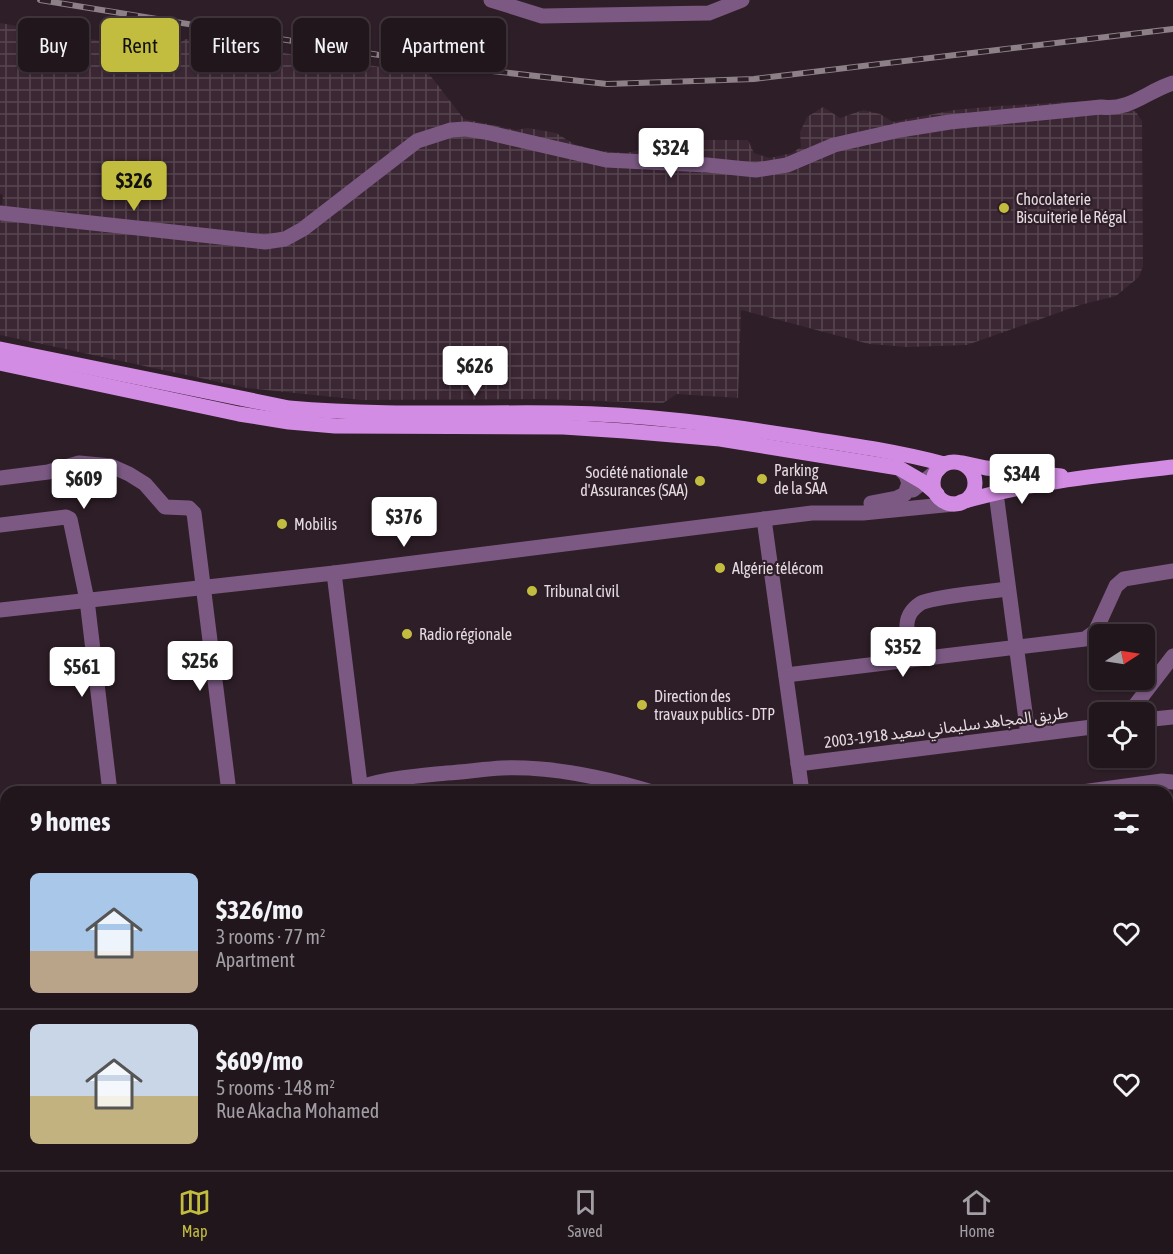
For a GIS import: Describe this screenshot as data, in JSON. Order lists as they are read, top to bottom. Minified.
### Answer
{"streets":{"street":["طريق المجاهد سليماني سعيد 1918-2003"]},"places":["Chocolaterie Biscuiterie le Régal","Parking de la SAA","Société nationale d'Assurances (SAA)","Mobilis","Algérie télécom","Tribunal civil","Radio régionale","Direction des travaux publics - DTP"],"north":"right","page":{"chip":["Buy","Rent","Filters","New","Apartment"],"price":["$324","$326","$626","$344","$609","$376","$352","$256","$561"],"heading":"9 homes","list":[{"name":"$326/mo","note":"3 rooms · 77 m² · Apartment"},{"name":"$609/mo","note":"5 rooms · 148 m² · Rue Akacha Mohamed"}],"tabs":["Map","Saved","Home"]}}
